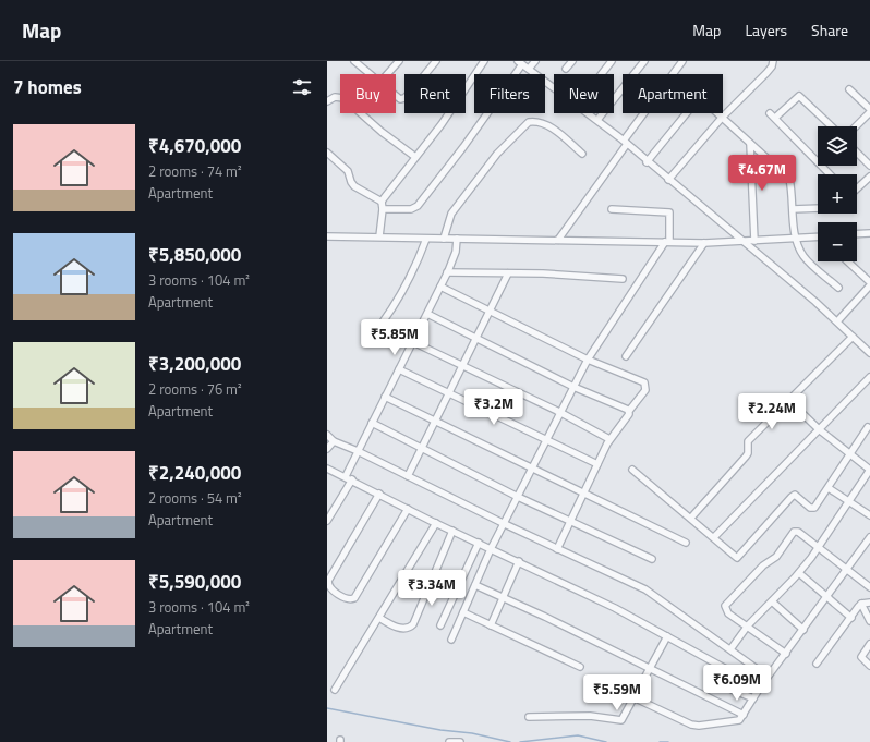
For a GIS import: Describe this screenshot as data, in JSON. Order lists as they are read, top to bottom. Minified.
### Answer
{"page":{"header":"Map","nav":["Map","Layers","Share"],"heading":"7 homes","chip":["Buy","Rent","Filters","New","Apartment"],"list":[{"name":"₹4,670,000","note":"2 rooms · 74 m² · Apartment"},{"name":"₹5,850,000","note":"3 rooms · 104 m² · Apartment"},{"name":"₹3,200,000","note":"2 rooms · 76 m² · Apartment"},{"name":"₹2,240,000","note":"2 rooms · 54 m² · Apartment"},{"name":"₹5,590,000","note":"3 rooms · 104 m² · Apartment"}],"map_buttons":["+","−"],"price":["₹4.67M","₹5.85M","₹3.2M","₹2.24M","₹3.34M","₹6.09M","₹5.59M"]}}
